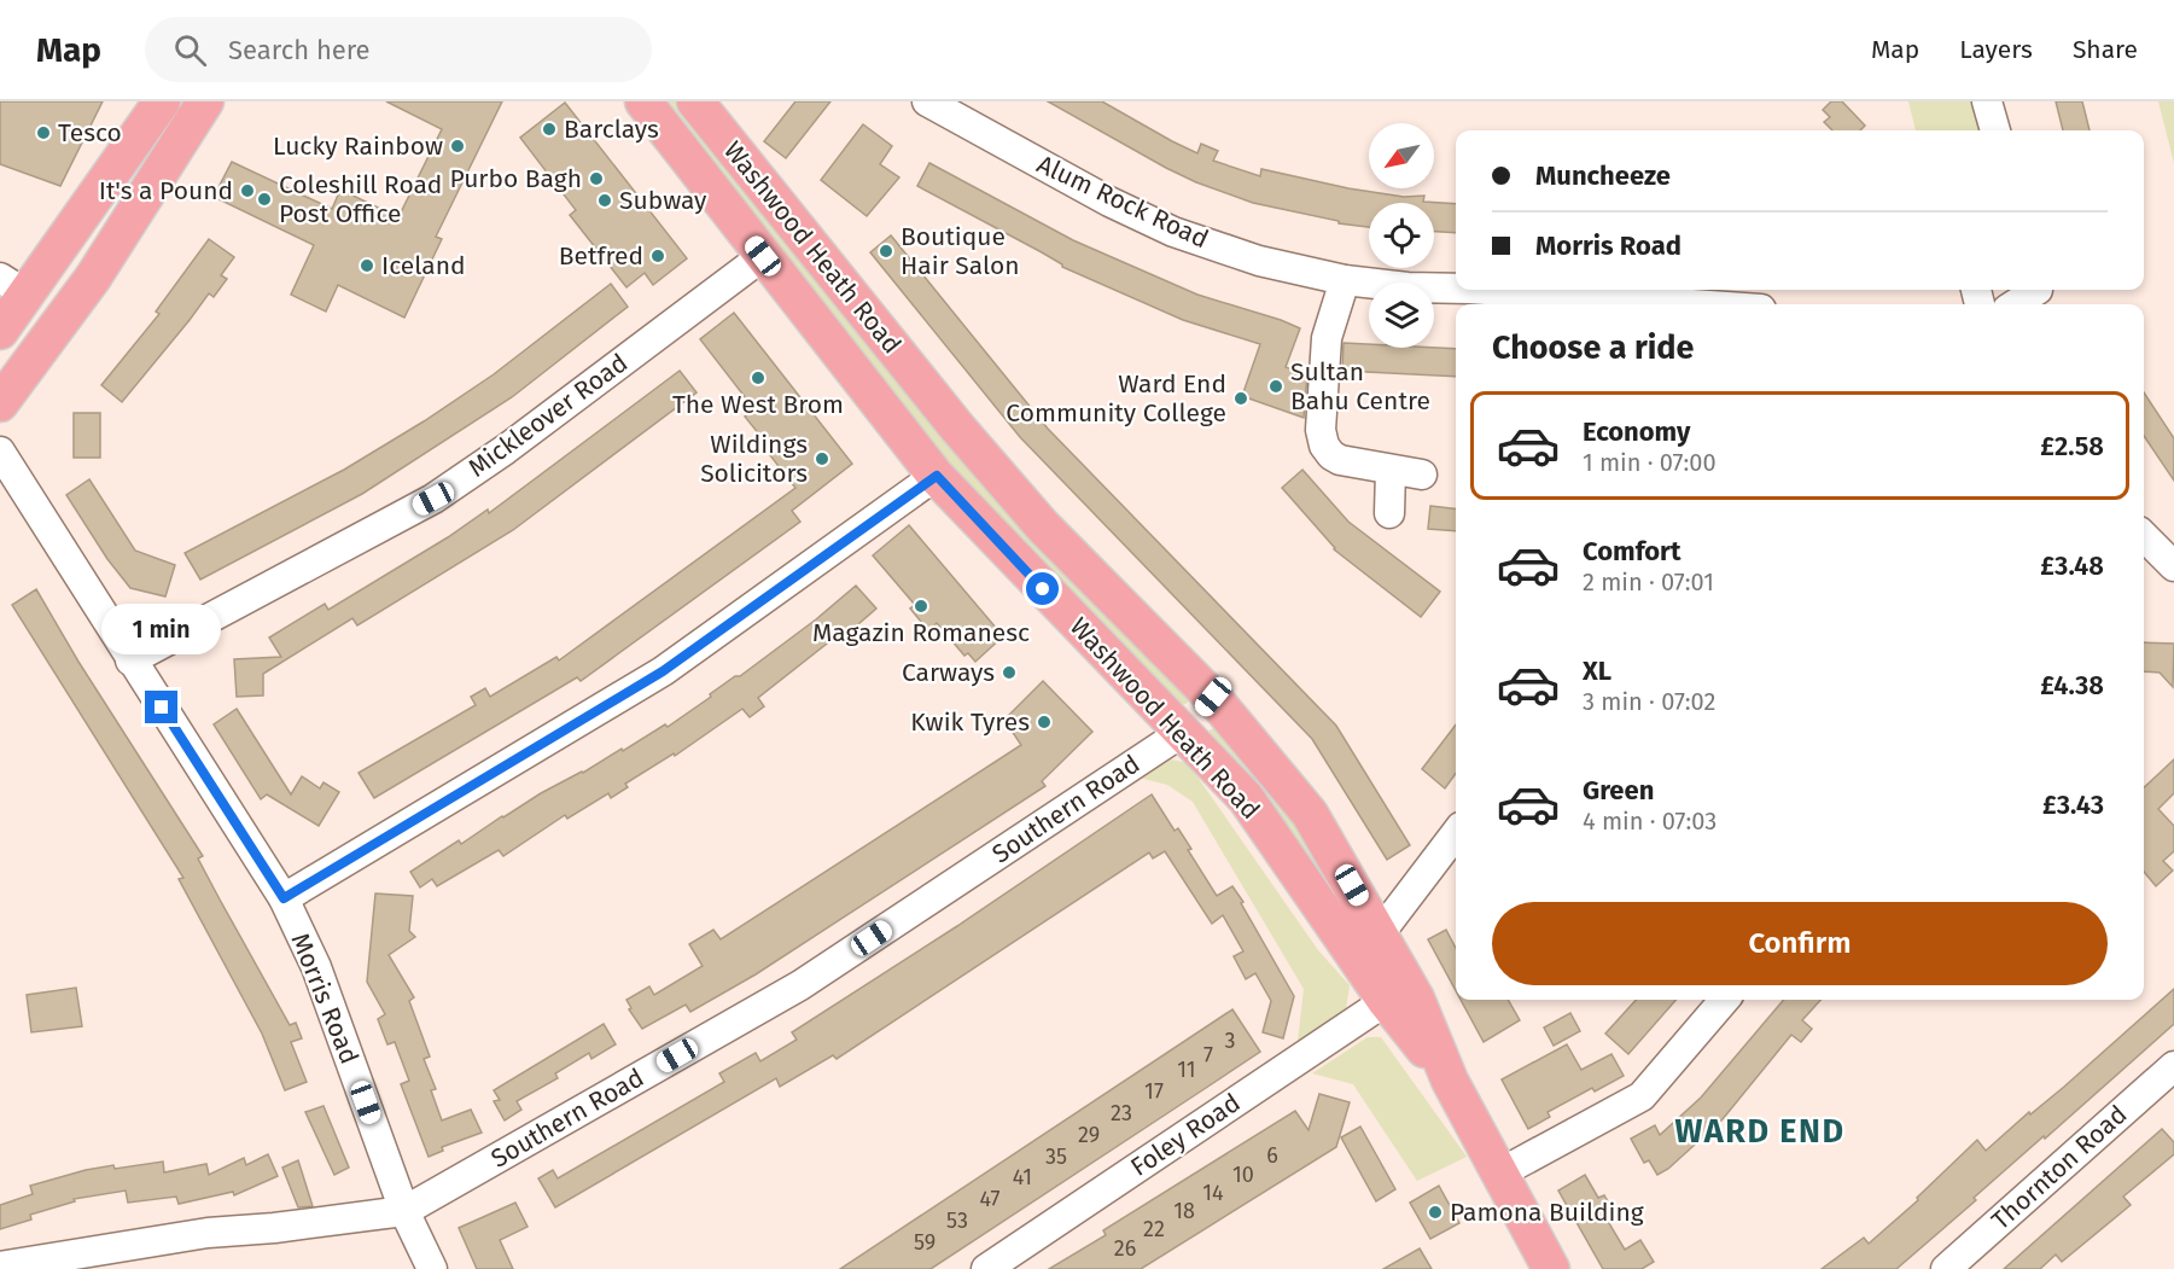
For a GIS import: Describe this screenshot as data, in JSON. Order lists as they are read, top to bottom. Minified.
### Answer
{"streets":{"main road":["Washwood Heath Road"],"street":["Alum Rock Road","Mickleover Road","Southern Road","Morris Road","Foley Road","Thornton Road"]},"crossings":[["Washwood Heath Road","Mickleover Road"],["Washwood Heath Road","Southern Road"],["Washwood Heath Road","Foley Road"],["Mickleover Road","Morris Road"],["Southern Road","Morris Road"]],"districts":["WARD END"],"places":["Barclays","Tesco","Lucky Rainbow","Purbo Bagh","It's a Pound","Coleshill Road Post Office","Subway","Boutique Hair Salon","Betfred","Iceland","The West Brom","Sultan Bahu Centre","Ward End Community College","Wildings Solicitors","Magazin Romanesc","Carways","Kwik Tyres","Pamona Building"],"house_numbers":["3","7","11","17","23","29","6","35","10","41","14","47","18","53","22","59","26"],"north":"bottom left","page":{"header":"Map","search":"Search here","nav":["Map","Layers","Share"],"banner":["Muncheeze","Morris Road"],"heading":"Choose a ride","list":[{"name":"Economy","note":"1 min · 07:00","value":"£2.58"},{"name":"Comfort","note":"2 min · 07:01","value":"£3.48"},{"name":"XL","note":"3 min · 07:02","value":"£4.38"},{"name":"Green","note":"4 min · 07:03","value":"£3.43"}],"bubble":"1 min","buttons":"Confirm"}}
